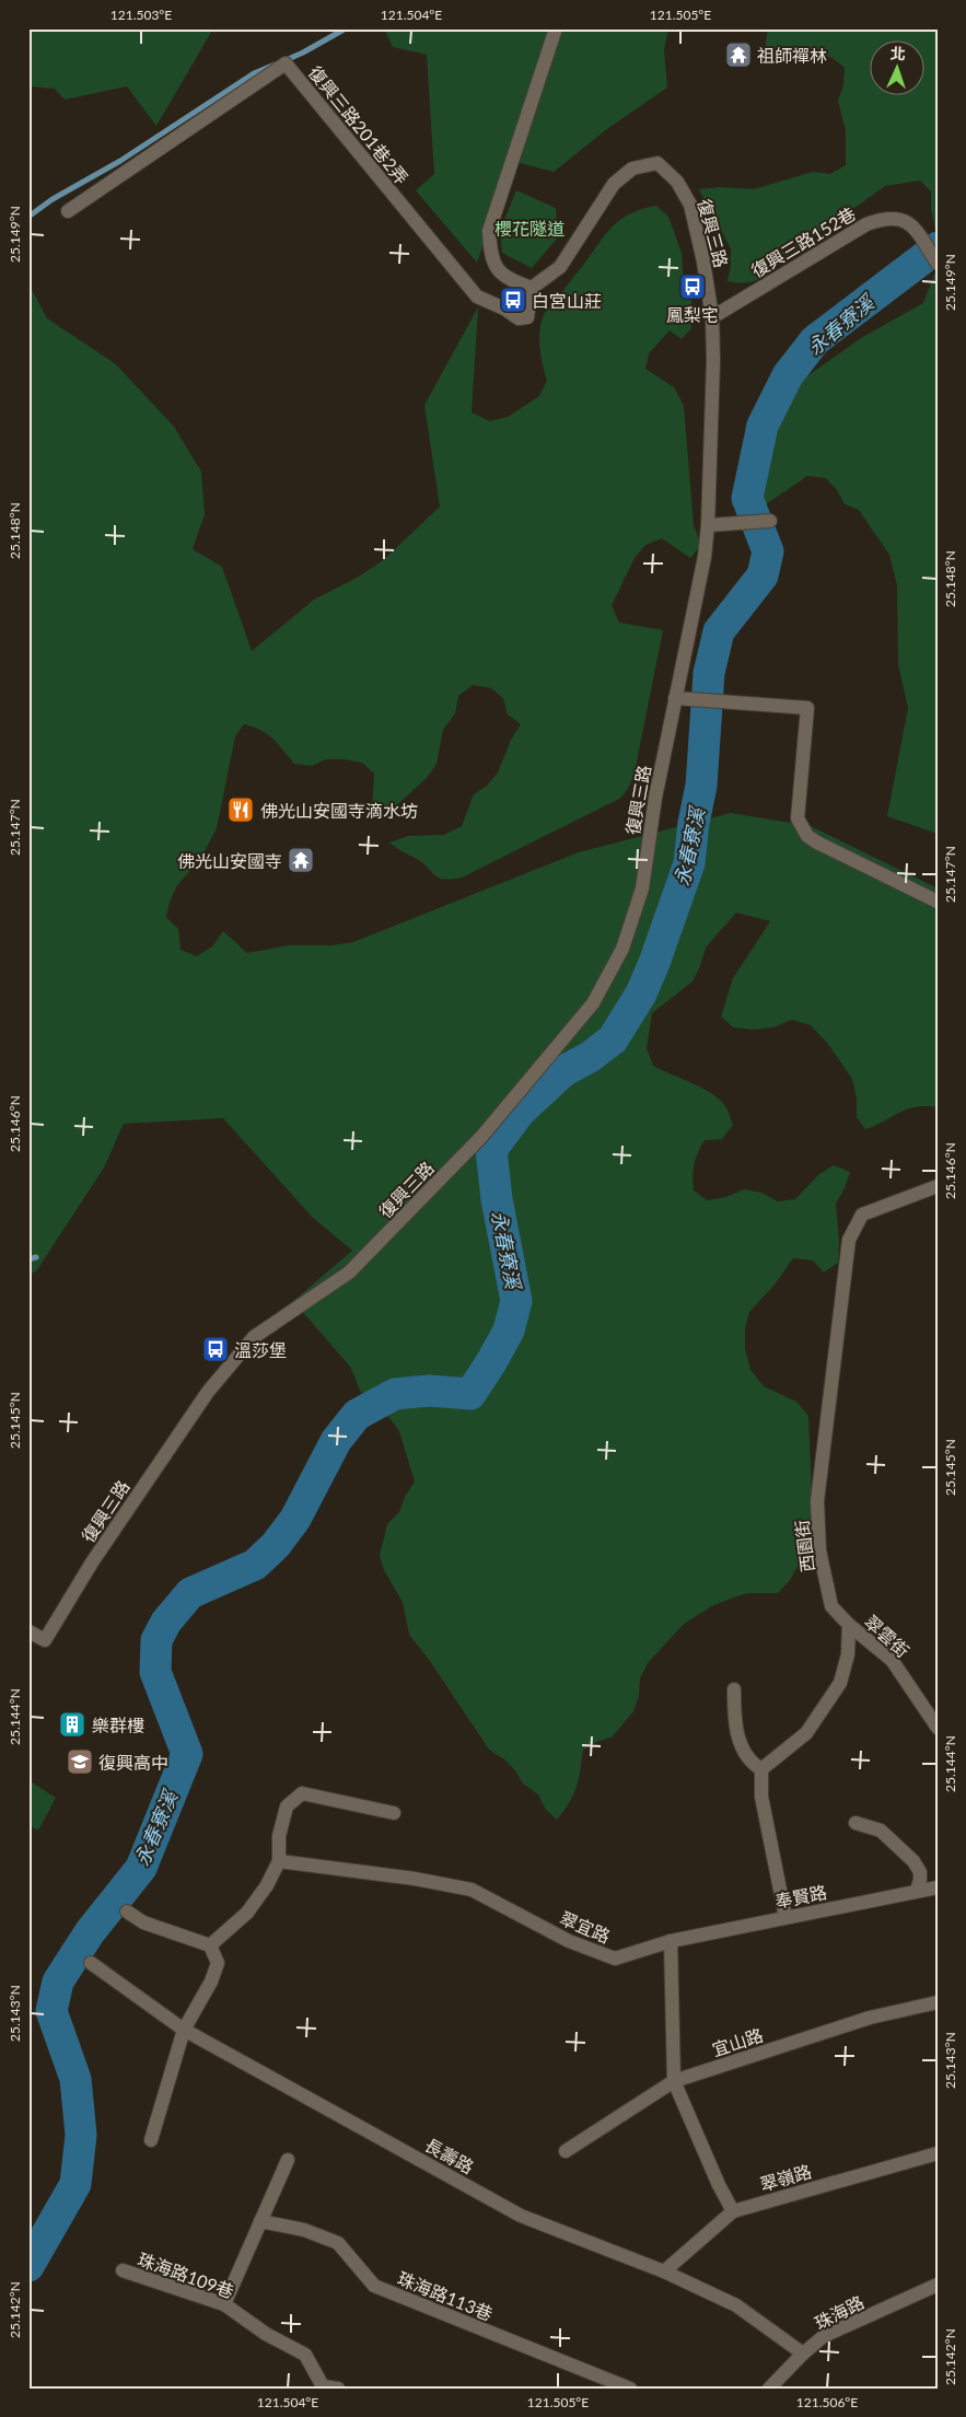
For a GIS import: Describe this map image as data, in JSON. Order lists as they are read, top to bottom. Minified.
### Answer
{"streets":{"street":["復興三路201巷2弄","復興三路","復興三路152巷","西園街","翠雲街","奉賢路","翠宜路","宜山路","長壽路","翠嶺路","珠海路109巷","珠海路113巷","珠海路"]},"crossings":[["復興三路201巷2弄","復興三路"],["復興三路","復興三路152巷"],["西園街","翠雲街"],["奉賢路","翠宜路"],["長壽路","翠嶺路"],["長壽路","珠海路"]],"water":["永春寮溪"],"parks":["櫻花隧道"],"places":{"temple":["祖師禪林","佛光山安國寺"],"bus stop":["鳳梨宅","白宮山莊","溫莎堡"],"restaurant":["佛光山安國寺滴水坊"],"building":["樂群樓"],"school or university":["復興高中"]},"north":"top","coordinates":["121.503°E","121.504°E","121.505°E","25.149°N","25.148°N","25.147°N","25.146°N","25.145°N","25.144°N","25.143°N","25.142°N","121.506°E"]}
